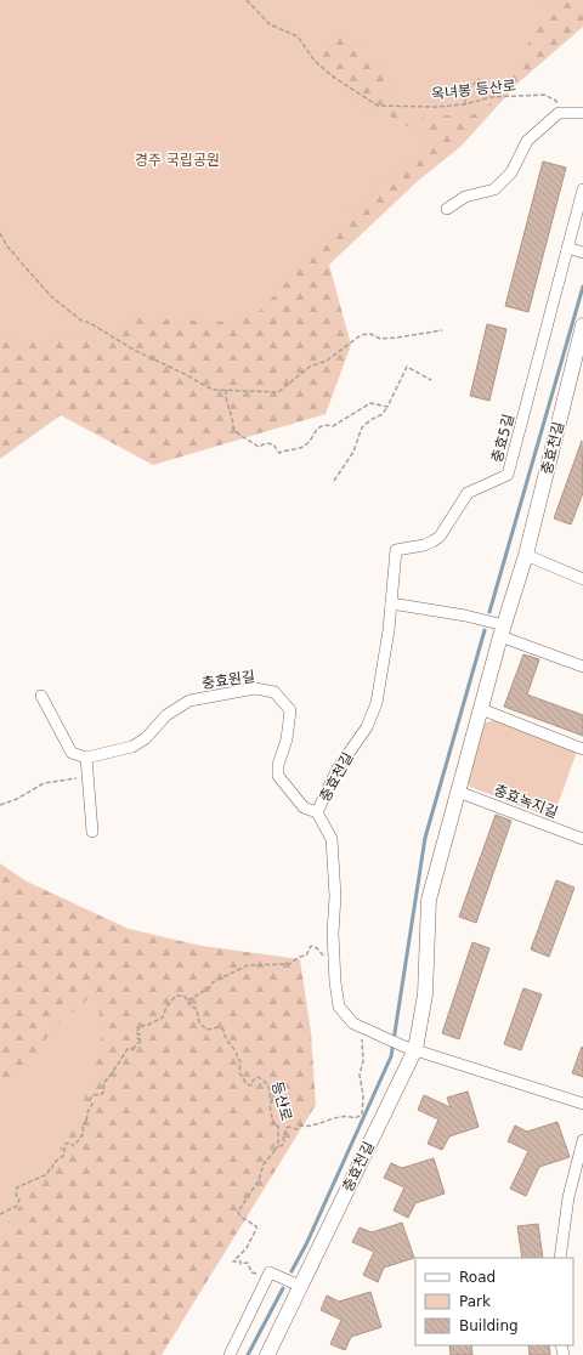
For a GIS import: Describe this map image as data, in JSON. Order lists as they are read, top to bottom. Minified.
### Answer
{"streets":{"street":["충효5길","충효천길","충효원길","충효녹지길"],"path":["옥녀봉 등산로","등산로"]},"crossings":[["충효5길","충효천길"],["충효천길","충효원길"],["충효천길","충효녹지길"],["충효천길","등산로"]],"parks":["경주 국립공원"],"legend":["Road","Park","Building"]}
